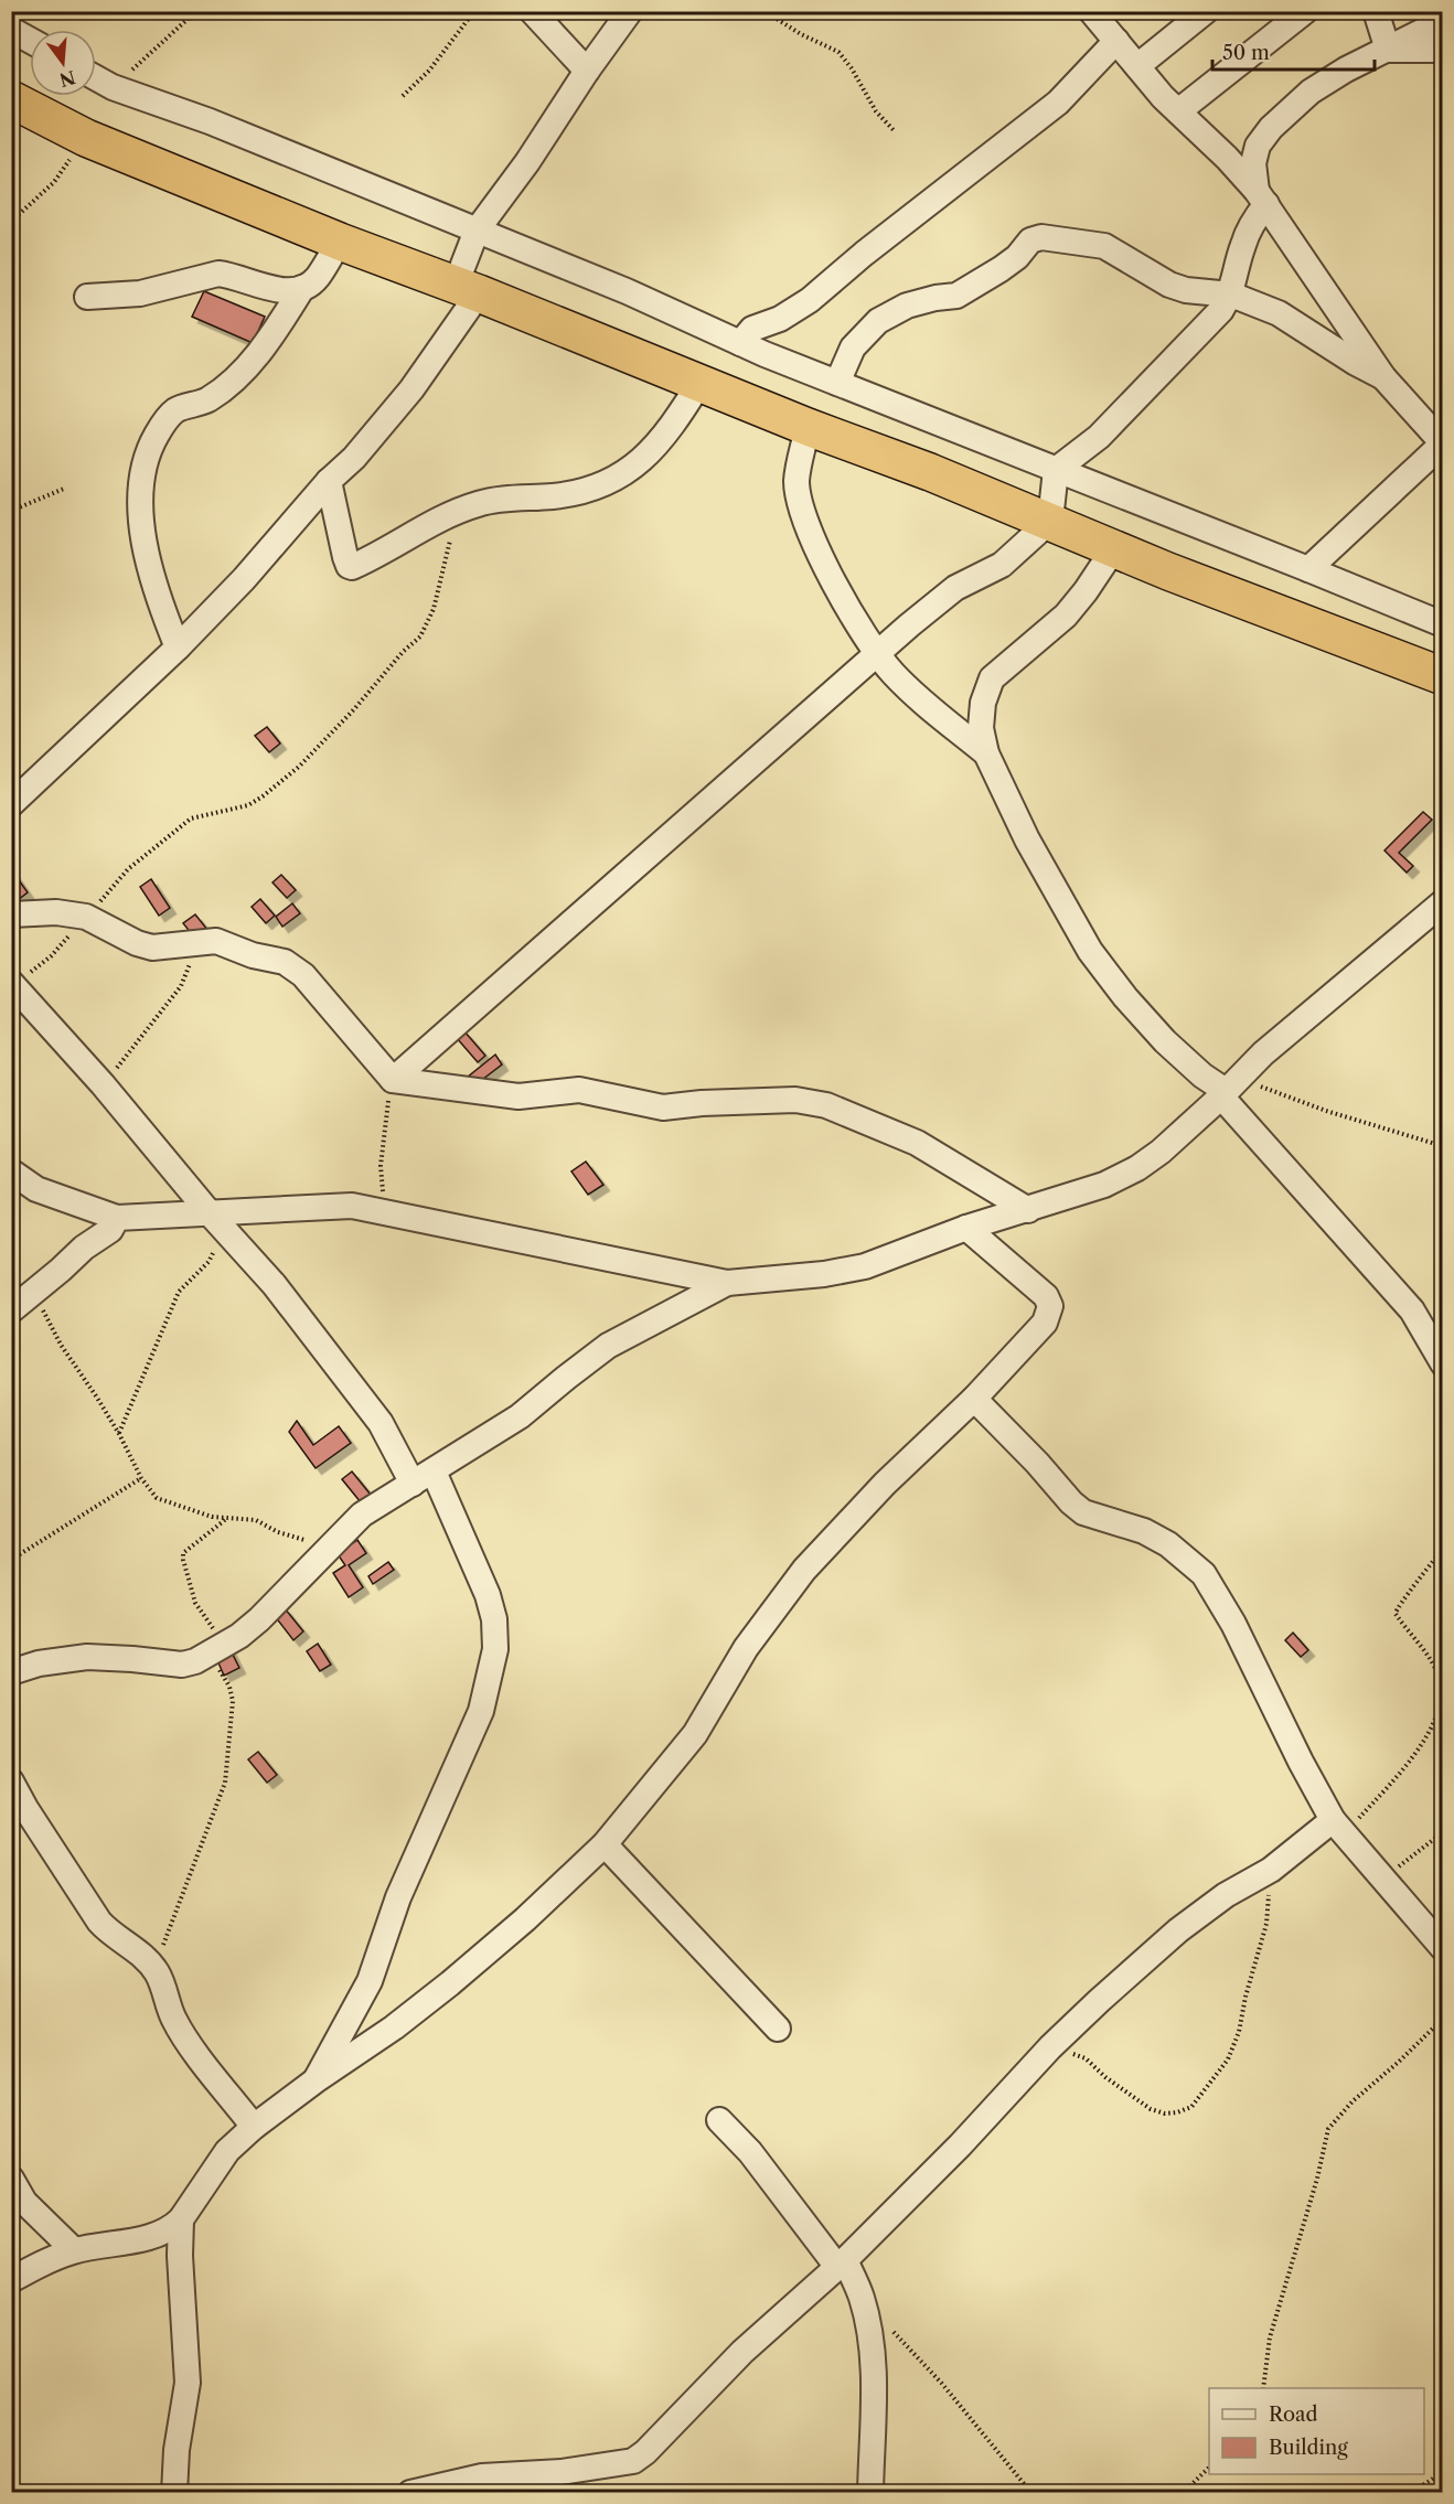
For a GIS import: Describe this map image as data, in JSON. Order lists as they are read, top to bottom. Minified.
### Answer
{"legend":["Road","Building"],"scale_bar":"50 m","north":"bottom"}
